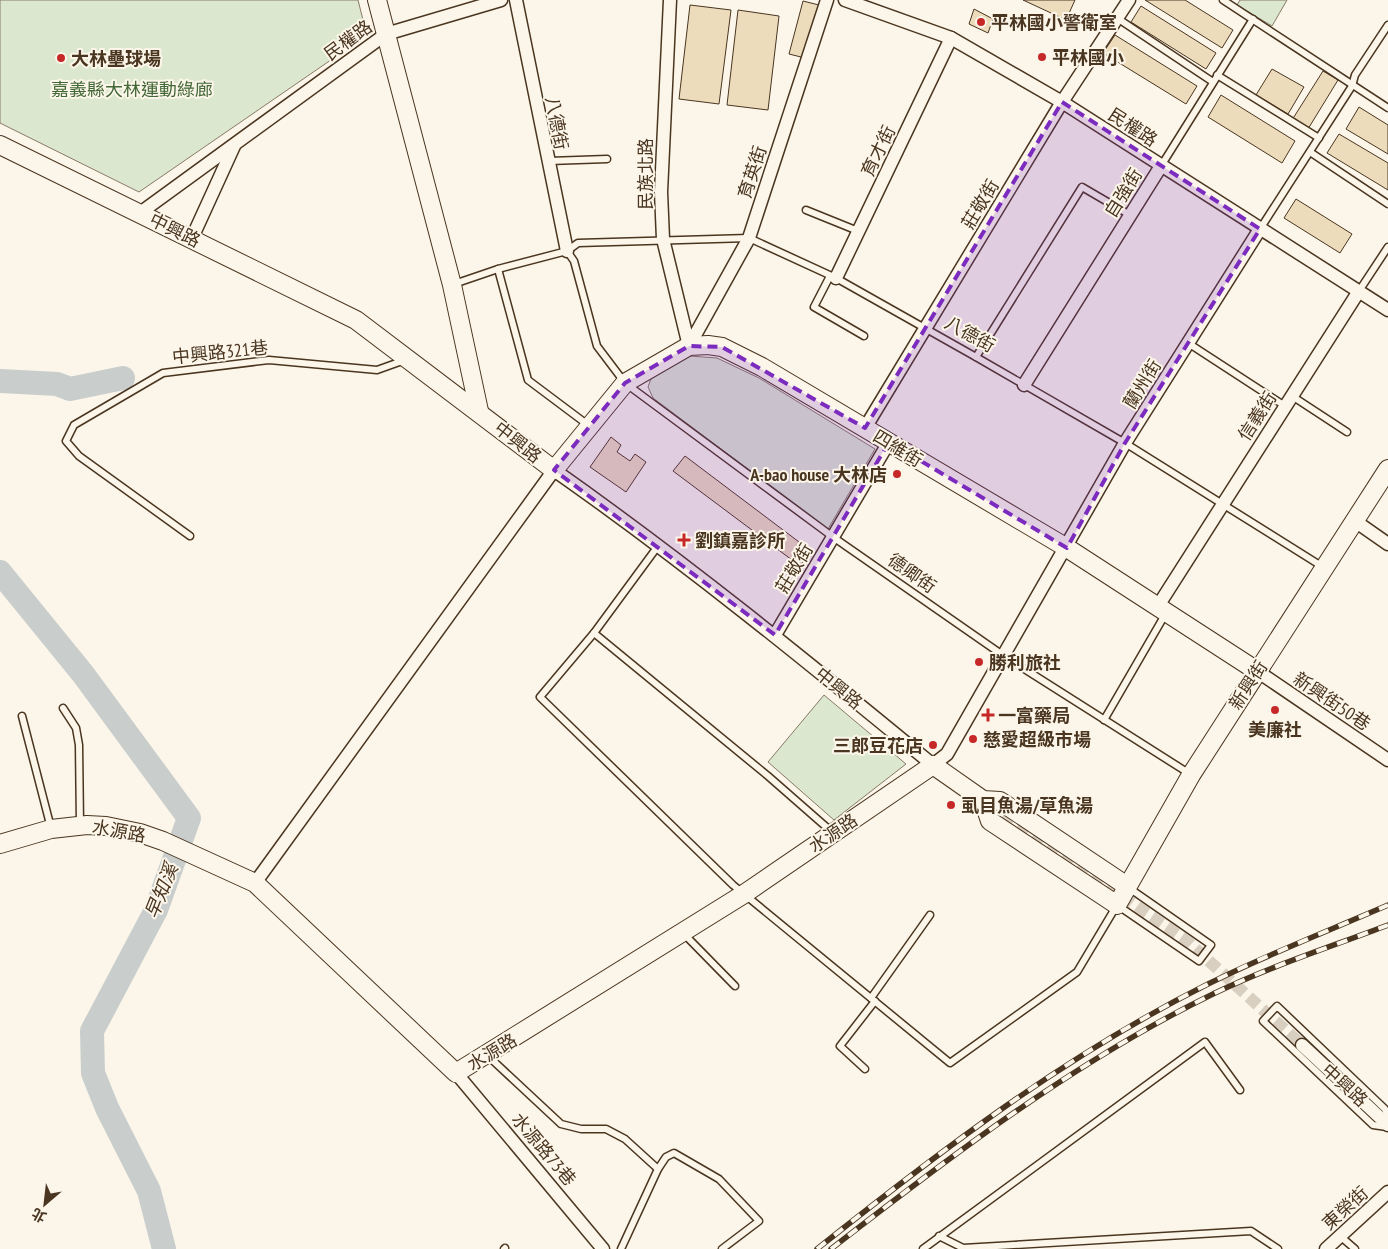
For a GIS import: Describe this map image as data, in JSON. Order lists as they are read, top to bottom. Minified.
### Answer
{"streets":{"street":["民權路","八德街","育才街","育英街","民族北路","自強街","莊敬街","中興路","蘭州街","信義街","四維街","新興街","新興街50巷","水源路","水源路73巷","東榮街"],"lane":["中興路321巷","德卿街"]},"crossings":[["民權路","育才街"],["民權路","自強街"],["民權路","莊敬街"],["民權路","中興路"],["民權路","蘭州街"],["民權路","信義街"],["八德街","育才街"],["八德街","育英街"],["八德街","民族北路"],["八德街","自強街"],["八德街","莊敬街"],["八德街","蘭州街"],["八德街","信義街"],["八德街","德卿街"],["八德街","新興街"],["育英街","民族北路"],["育英街","四維街"],["民族北路","四維街"],["莊敬街","中興路"],["莊敬街","四維街"],["莊敬街","德卿街"],["中興路","中興路321巷"],["中興路","蘭州街"],["中興路","水源路"],["蘭州街","四維街"],["蘭州街","德卿街"],["蘭州街","水源路"],["信義街","四維街"],["四維街","新興街"],["四維街","新興街50巷"],["德卿街","新興街"],["新興街","新興街50巷"],["水源路","水源路73巷"]],"water":["早知溪"],"parks":["嘉義縣大林運動綠廊"],"places":{"other":["平林國小警衛室","平林國小","大林壘球場","A-bao house 大林店","勝利旅社","美廉社","慈愛超級市場","三郎豆花店","虱目魚湯/草魚湯"],"health":["劉鎮嘉診所","一富藥局"]},"north":"bottom left"}
